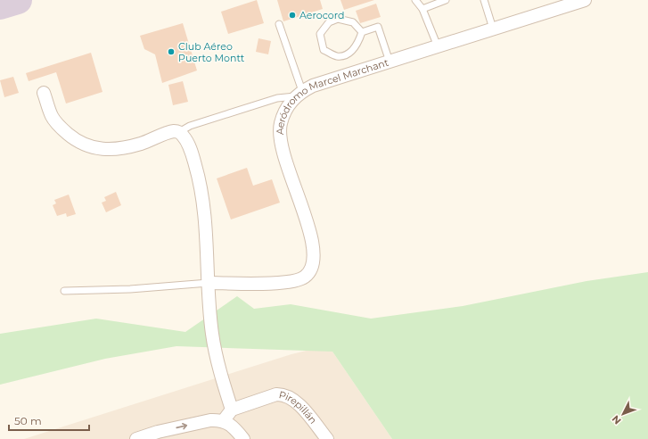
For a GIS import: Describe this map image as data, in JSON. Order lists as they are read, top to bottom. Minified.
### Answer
{"streets":{"street":["Aeródromo Marcel Marchant","Pirepillán"]},"places":["Aerocord","Club Aéreo Puerto Montt"],"scale_bar":"50 m","north":"bottom left"}
